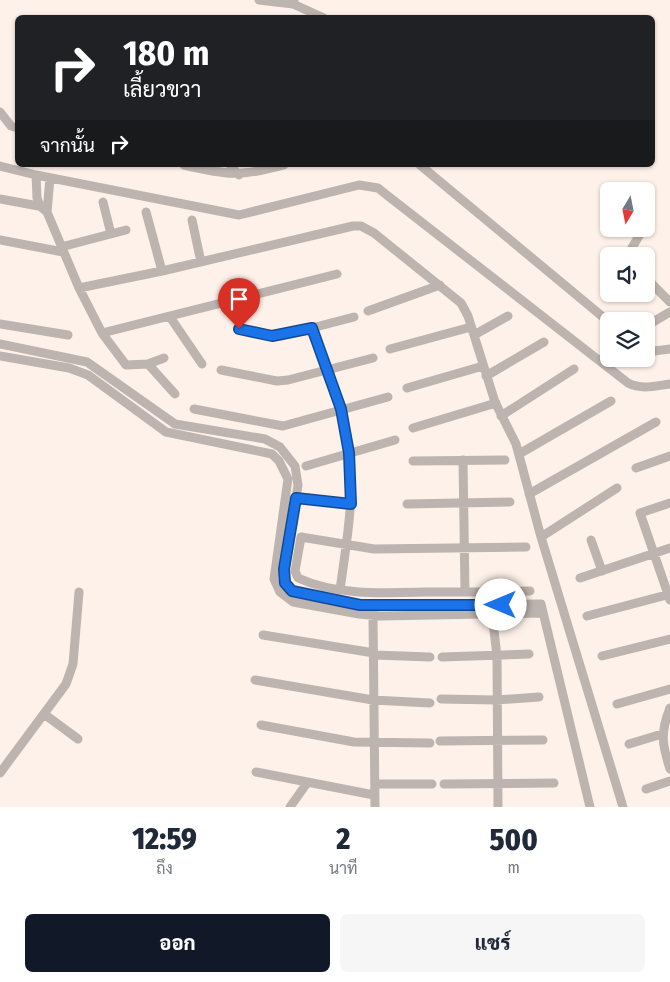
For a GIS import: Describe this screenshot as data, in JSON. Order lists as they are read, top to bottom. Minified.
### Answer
{"north":"bottom","page":{"turn":["180 m","เลี้ยวขวา"],"then":"จากนั้น","eta":["12:59","ถึง","2","นาที","500","m"],"buttons":["ออก","แชร์"]}}
